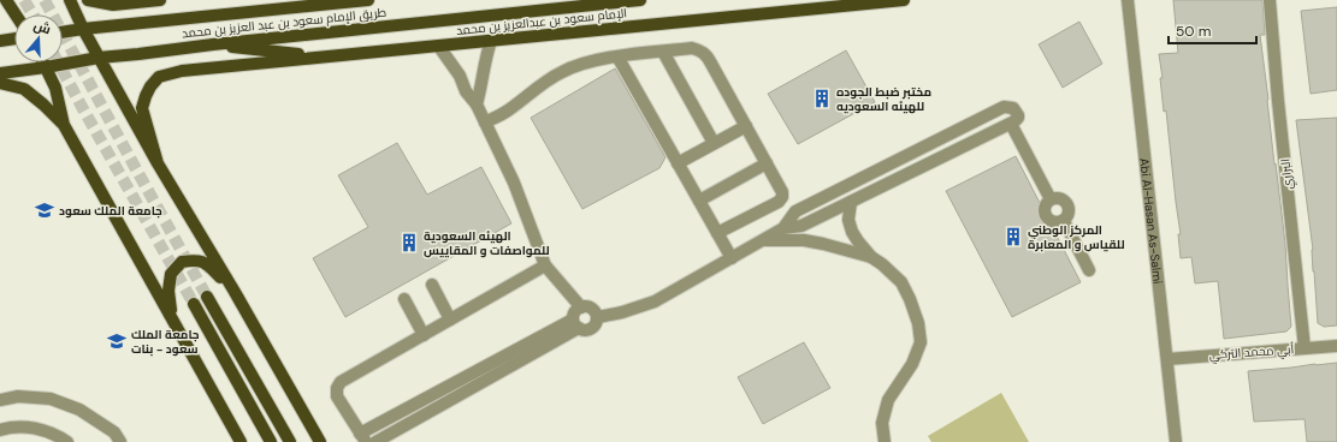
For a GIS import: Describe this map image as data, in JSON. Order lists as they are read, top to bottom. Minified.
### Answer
{"streets":{"main road":["الإمام سعود بن عبدالعزيز بن محمد","طريق الإمام سعود بن عبد العزيز بن محمد"],"street":["البراري","Abi Al-Hasan As-Salmi","أبي محمد التركي"]},"crossings":[["البراري","أبي محمد التركي"],["Abi Al-Hasan As-Salmi","أبي محمد التركي"]],"places":{"building":["مختبر ضبط الجوده للهيئه السعوديه","المركز الوطني للقياس و المعابرة","الهيئه السعودية للمواصفات و المقاييس"],"school or university":["جامعة الملك سعود","جامعة الملك سعود - بنات"]},"scale_bar":"50 m","north":"top"}
